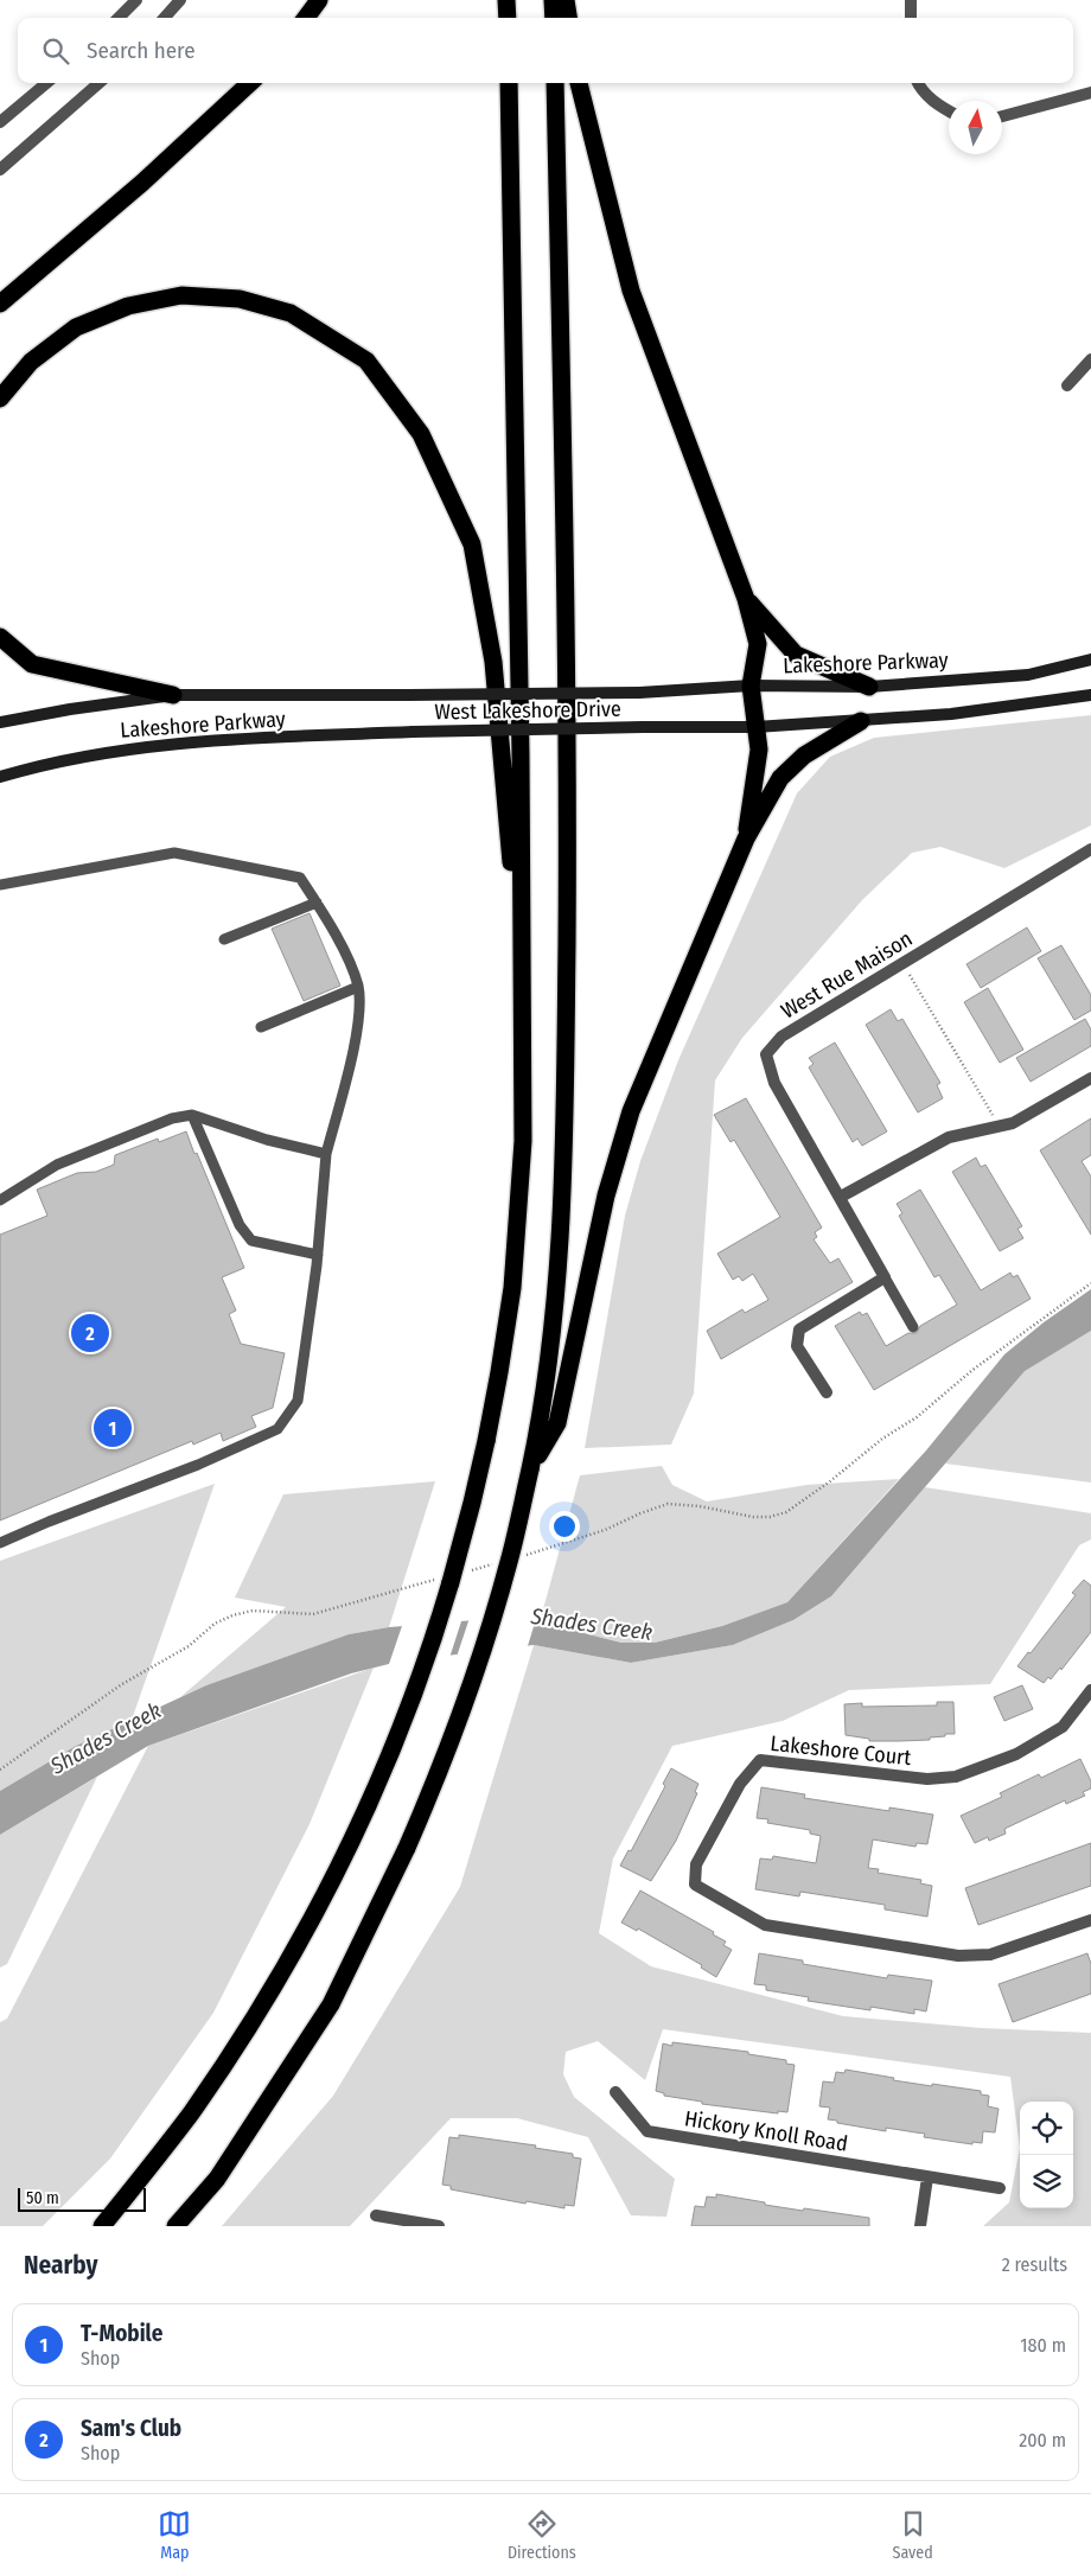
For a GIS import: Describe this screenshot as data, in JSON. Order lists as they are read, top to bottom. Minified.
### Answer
{"streets":{"main road":["Lakeshore Parkway","West Lakeshore Drive"],"street":["West Rue Maison","Lakeshore Court","Hickory Knoll Road"]},"crossings":[["Lakeshore Parkway","West Lakeshore Drive"]],"water":["Shades Creek"],"scale_bar":"50 m","north":"top","page":{"search":"Search here","pins":["2","1"],"scale":"50 m","heading":["Nearby","2 results"],"list":[{"mark":"1","name":"T-Mobile","note":"Shop","value":"180 m"},{"mark":"2","name":"Sam's Club","note":"Shop","value":"200 m"}],"nav":["Map","Directions","Saved"]}}
